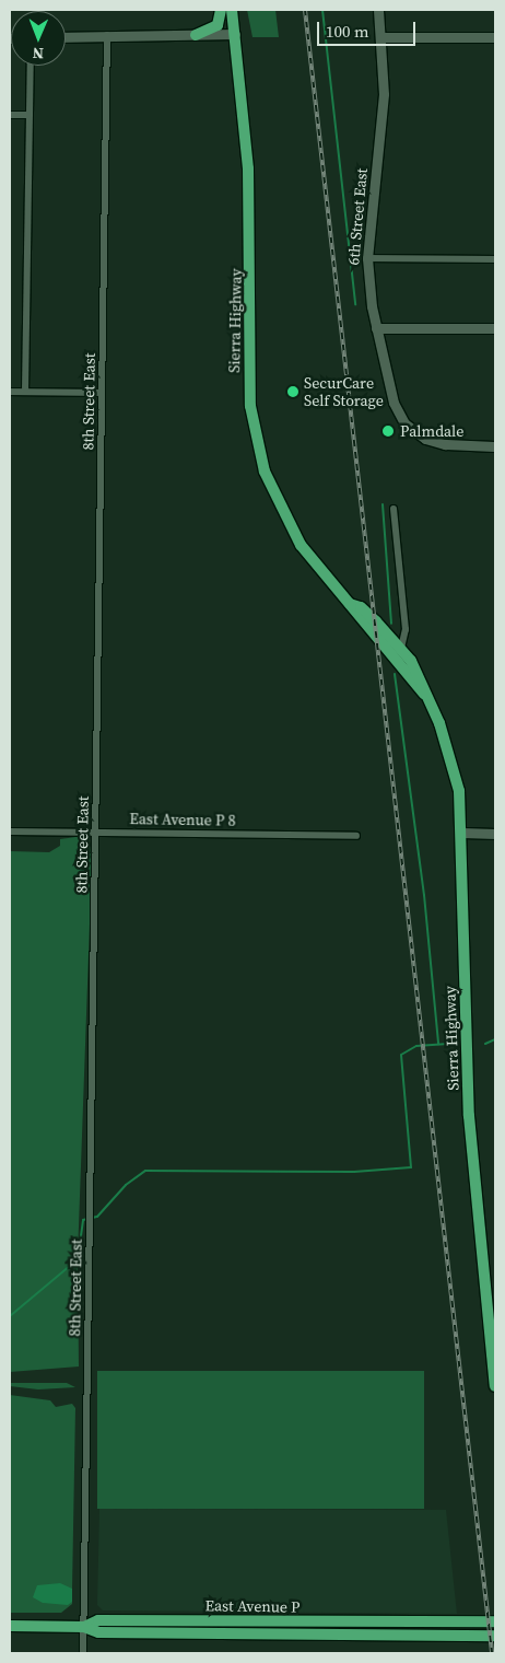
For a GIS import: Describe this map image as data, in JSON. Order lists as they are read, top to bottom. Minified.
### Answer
{"streets":{"main road":["Sierra Highway","East Avenue P"],"street":["6th Street East","8th Street East","East Avenue P 8"]},"crossings":[["8th Street East","East Avenue P 8"],["8th Street East","East Avenue P"]],"places":["SecurCare Self Storage","Palmdale"],"scale_bar":"100 m","north":"bottom"}
